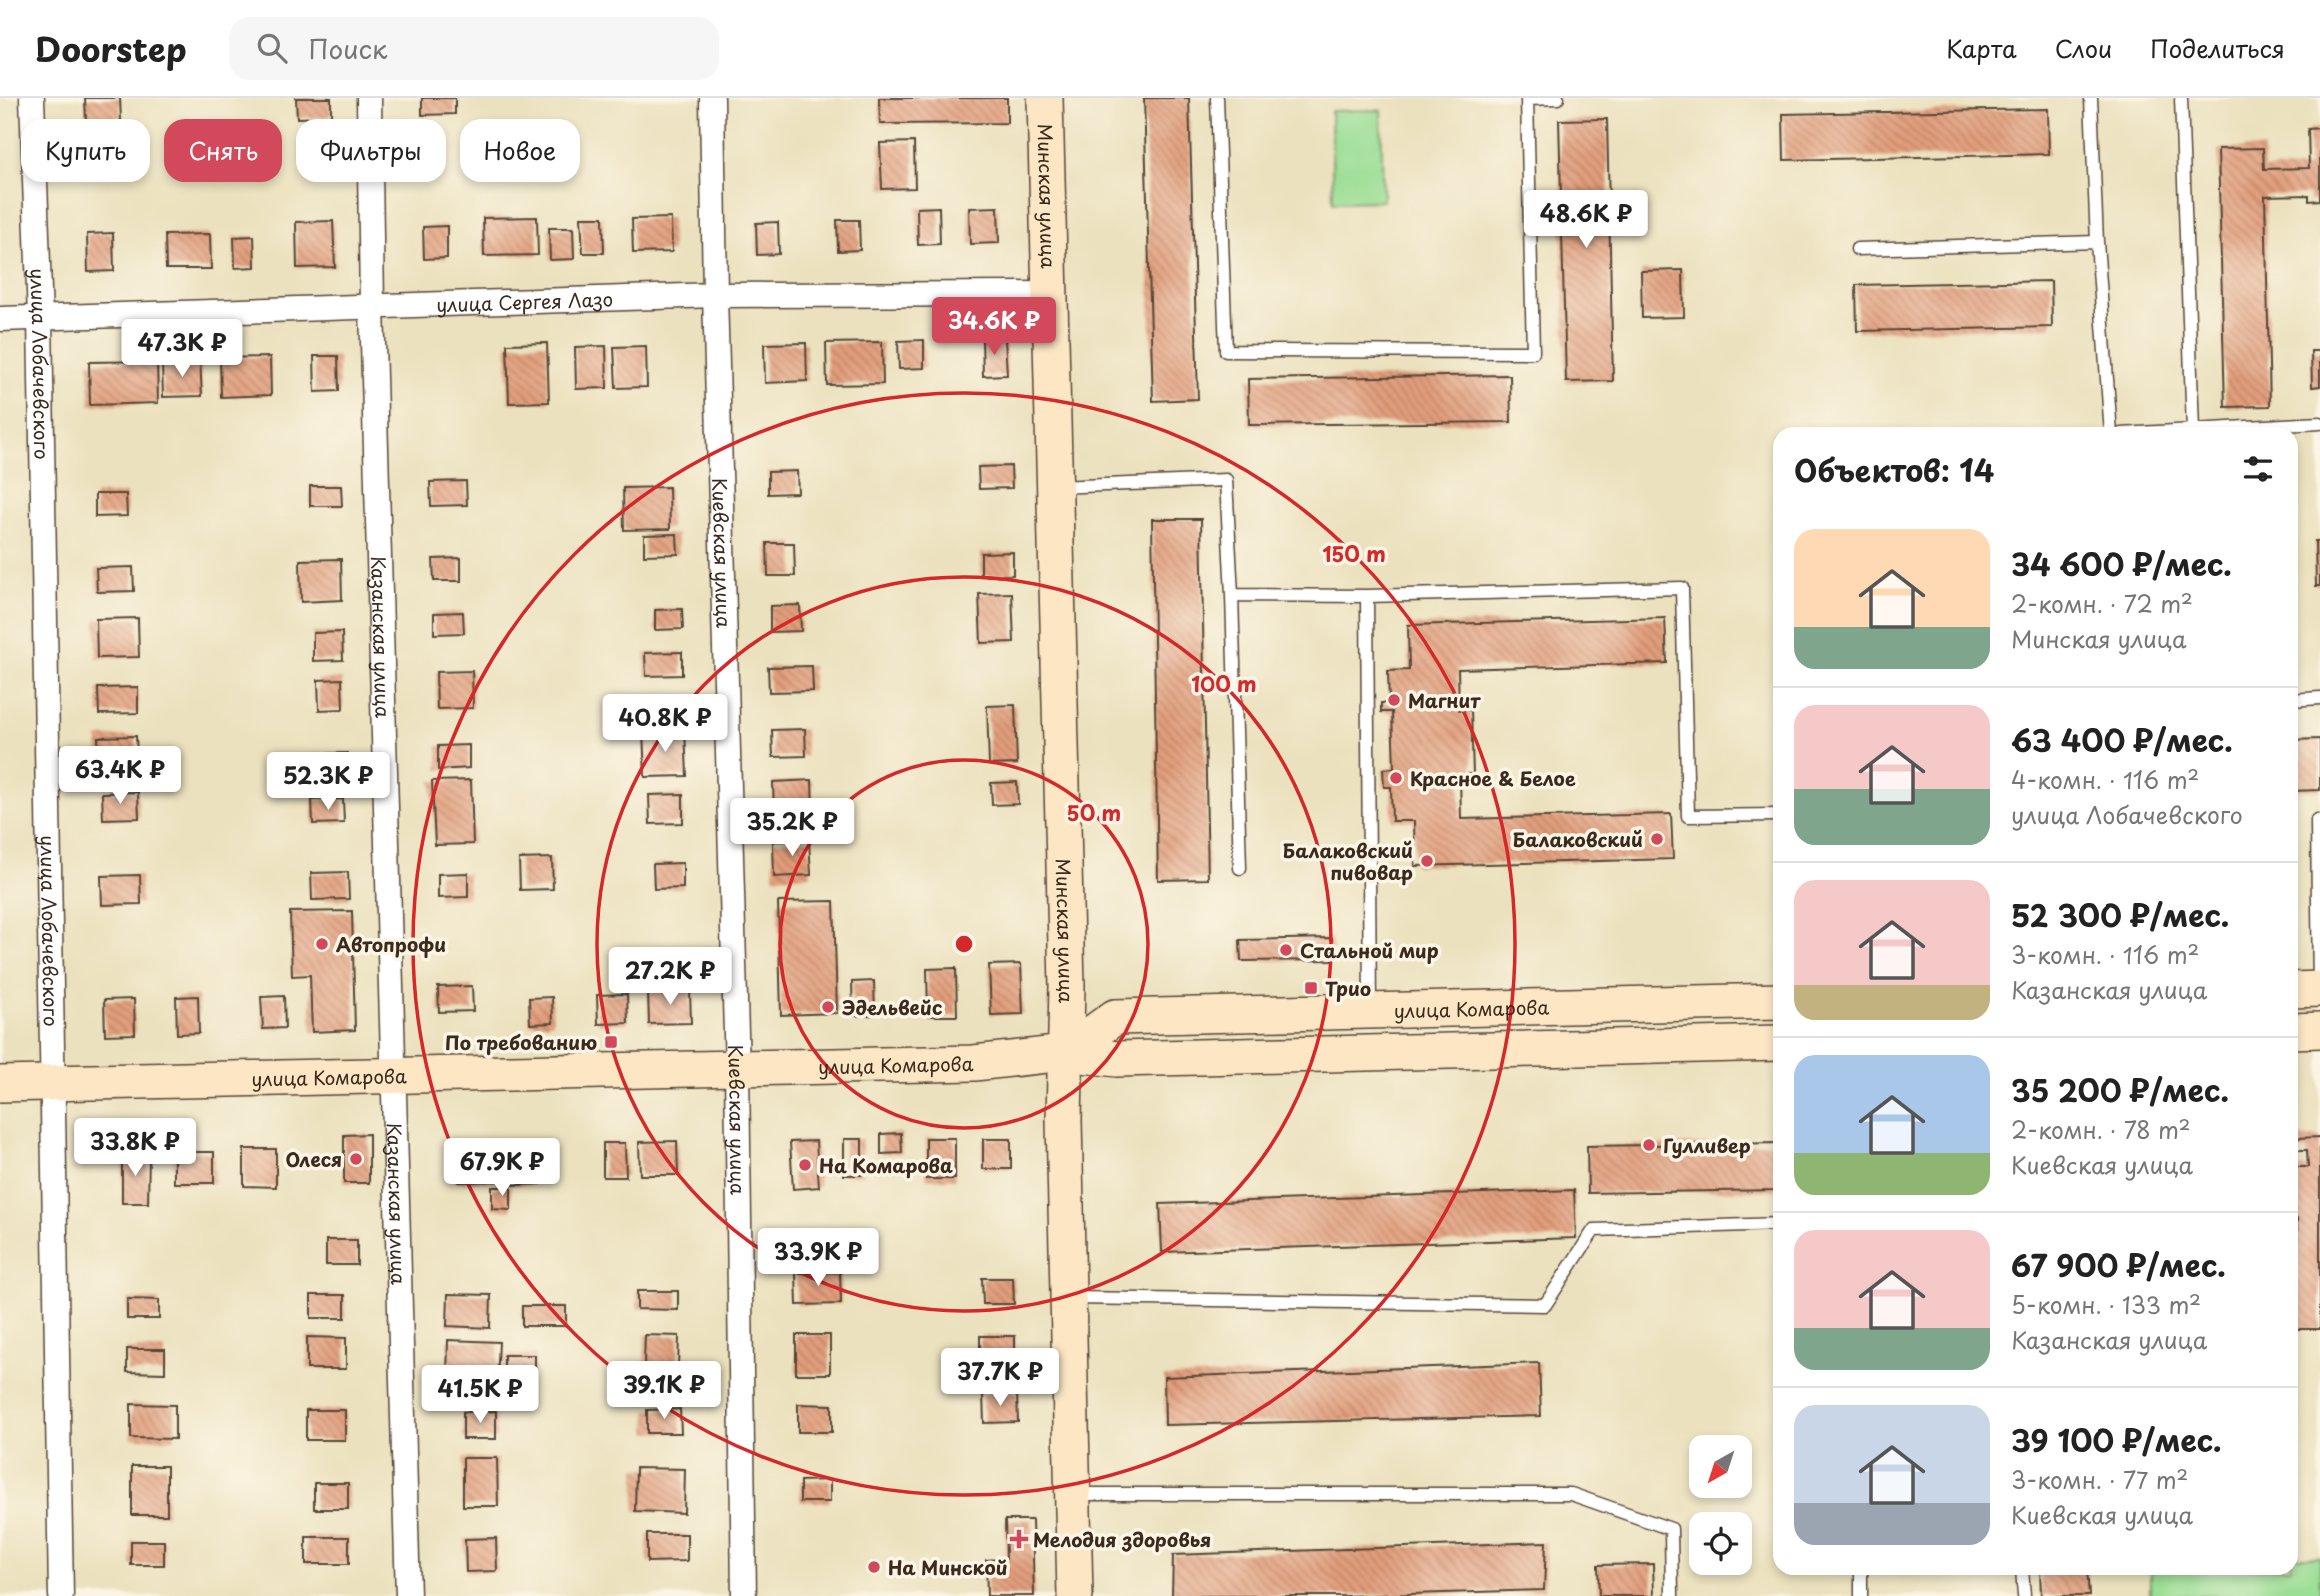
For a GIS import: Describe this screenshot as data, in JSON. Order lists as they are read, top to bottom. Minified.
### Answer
{"streets":{"main road":["Минская улица","улица Комарова"],"street":["улица Сергея Лазо","улица Лобачевского","Киевская улица","Казанская улица"]},"crossings":[["Минская улица","улица Сергея Лазо"],["Минская улица","улица Комарова"],["улица Сергея Лазо","улица Лобачевского"],["улица Сергея Лазо","Киевская улица"],["улица Сергея Лазо","Казанская улица"],["улица Лобачевского","улица Комарова"],["Киевская улица","улица Комарова"],["Казанская улица","улица Комарова"]],"places":{"other":["Магнит","Красное & Белое","Балаковский","Балаковский пивовар","Автопрофи","Стальной мир","Эдельвейс","Гулливер","Олеся","На Комарова","На Минской"],"transit":["Трио","По требованию"],"health":["Мелодия здоровья"]},"north":"bottom left","page":{"header":"Doorstep","search":"Поиск","nav":["Карта","Слои","Поделиться"],"chip":["Купить","Снять","Фильтры","Новое"],"price":["48.6K ₽","34.6K ₽","47.3K ₽","40.8K ₽","63.4K ₽","52.3K ₽","35.2K ₽","27.2K ₽","33.8K ₽","67.9K ₽","33.9K ₽","37.7K ₽","39.1K ₽","41.5K ₽"],"heading":"Объектов: 14","list":[{"name":"34 600 ₽/мес.","note":"2-комн. · 72 m² · Минская улица"},{"name":"63 400 ₽/мес.","note":"4-комн. · 116 m² · улица Лобачевского"},{"name":"52 300 ₽/мес.","note":"3-комн. · 116 m² · Казанская улица"},{"name":"35 200 ₽/мес.","note":"2-комн. · 78 m² · Киевская улица"},{"name":"67 900 ₽/мес.","note":"5-комн. · 133 m² · Казанская улица"},{"name":"39 100 ₽/мес.","note":"3-комн. · 77 m² · Киевская улица"}]},"rings":["150 m","100 m","50 m"]}
